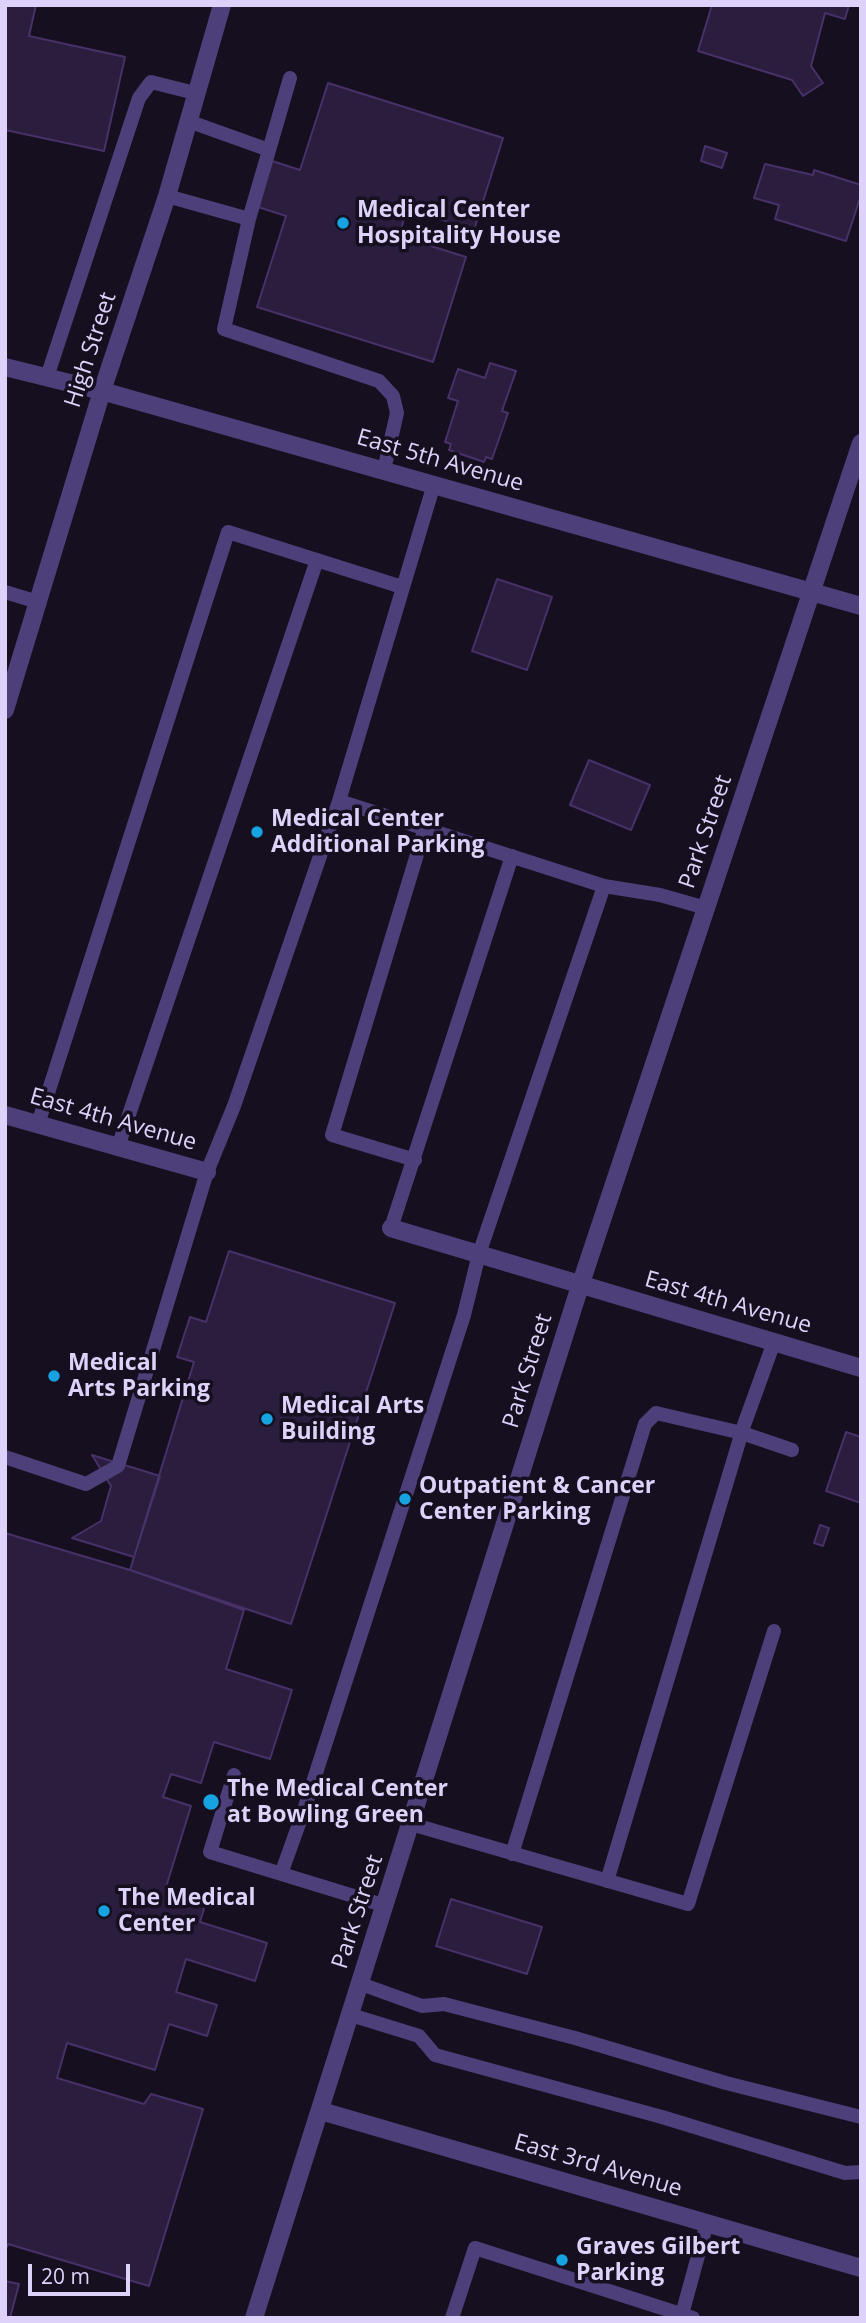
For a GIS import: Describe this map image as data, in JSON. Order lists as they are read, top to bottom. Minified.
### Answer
{"streets":{"street":["High Street","East 5th Avenue","Park Street","East 4th Avenue","East 3rd Avenue"]},"crossings":[["High Street","East 5th Avenue"],["East 5th Avenue","Park Street"],["Park Street","East 4th Avenue"],["Park Street","East 3rd Avenue"]],"places":["Medical Center Hospitality House","Medical Center Additional Parking","Medical Arts Parking","Medical Arts Building","Outpatient & Cancer Center Parking","The Medical Center at Bowling Green","The Medical Center","Graves Gilbert Parking"],"scale_bar":"20 m"}
